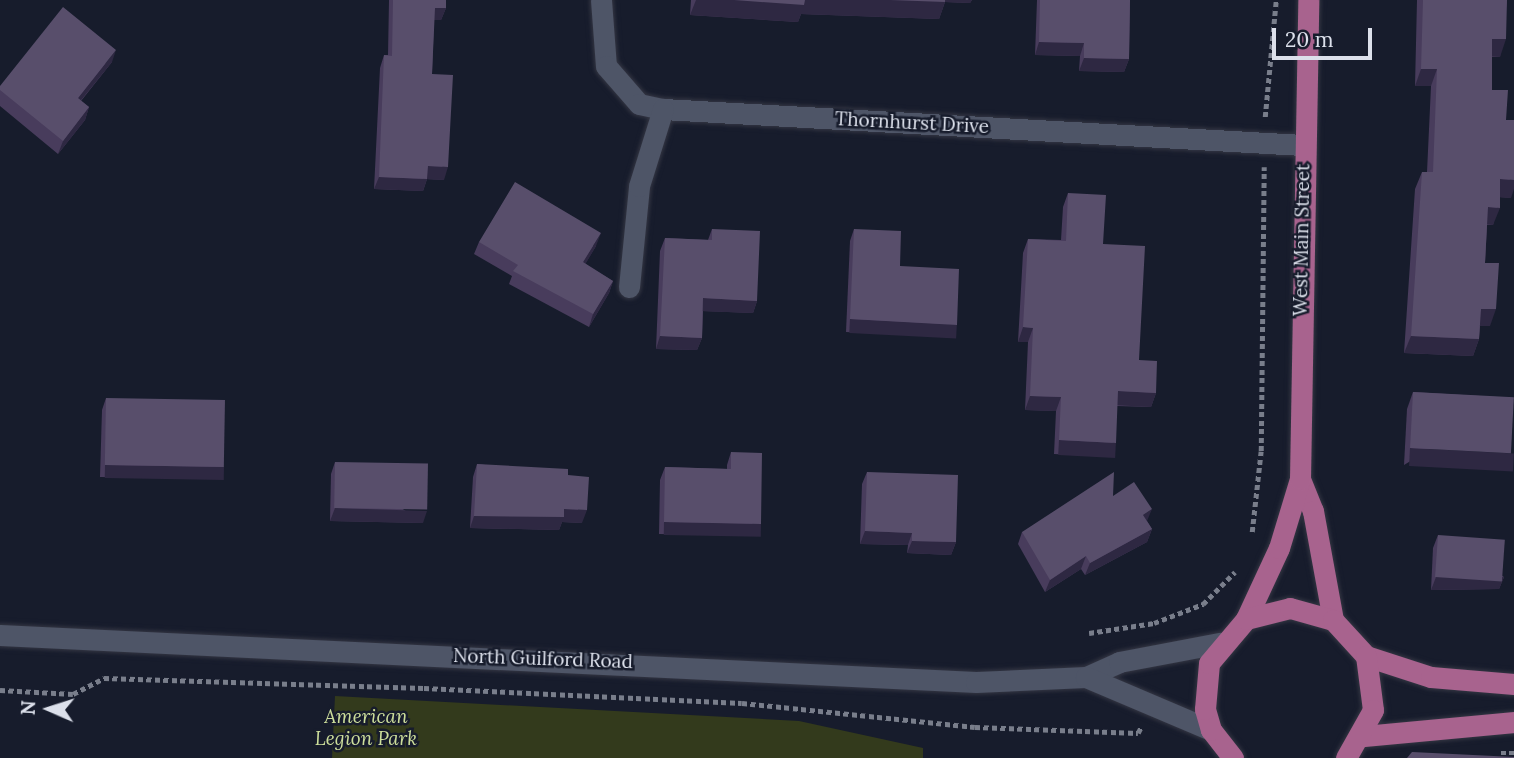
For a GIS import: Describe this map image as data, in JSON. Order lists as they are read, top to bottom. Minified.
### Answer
{"streets":{"main road":["West Main Street"],"street":["Thornhurst Drive","North Guilford Road"]},"crossings":[["Thornhurst Drive","West Main Street"]],"parks":["American Legion Park"],"scale_bar":"20 m","north":"left"}
